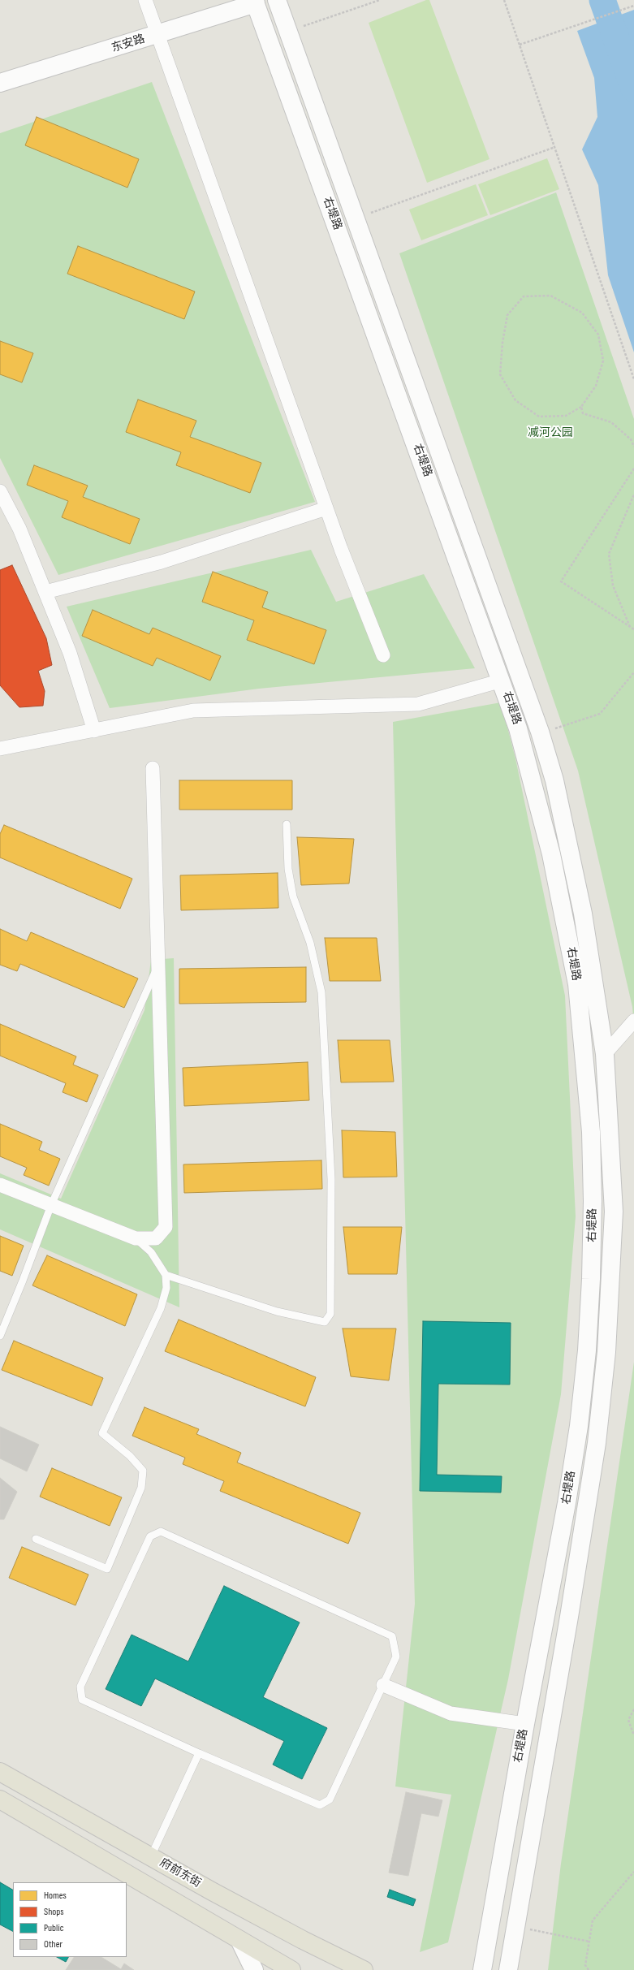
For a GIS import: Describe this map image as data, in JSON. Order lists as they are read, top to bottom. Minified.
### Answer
{"streets":{"main road":["东安路","右堤路","府前东街"]},"crossings":[["东安路","右堤路"]],"parks":["减河公园"],"legend":["Homes","Shops","Public","Other"]}
